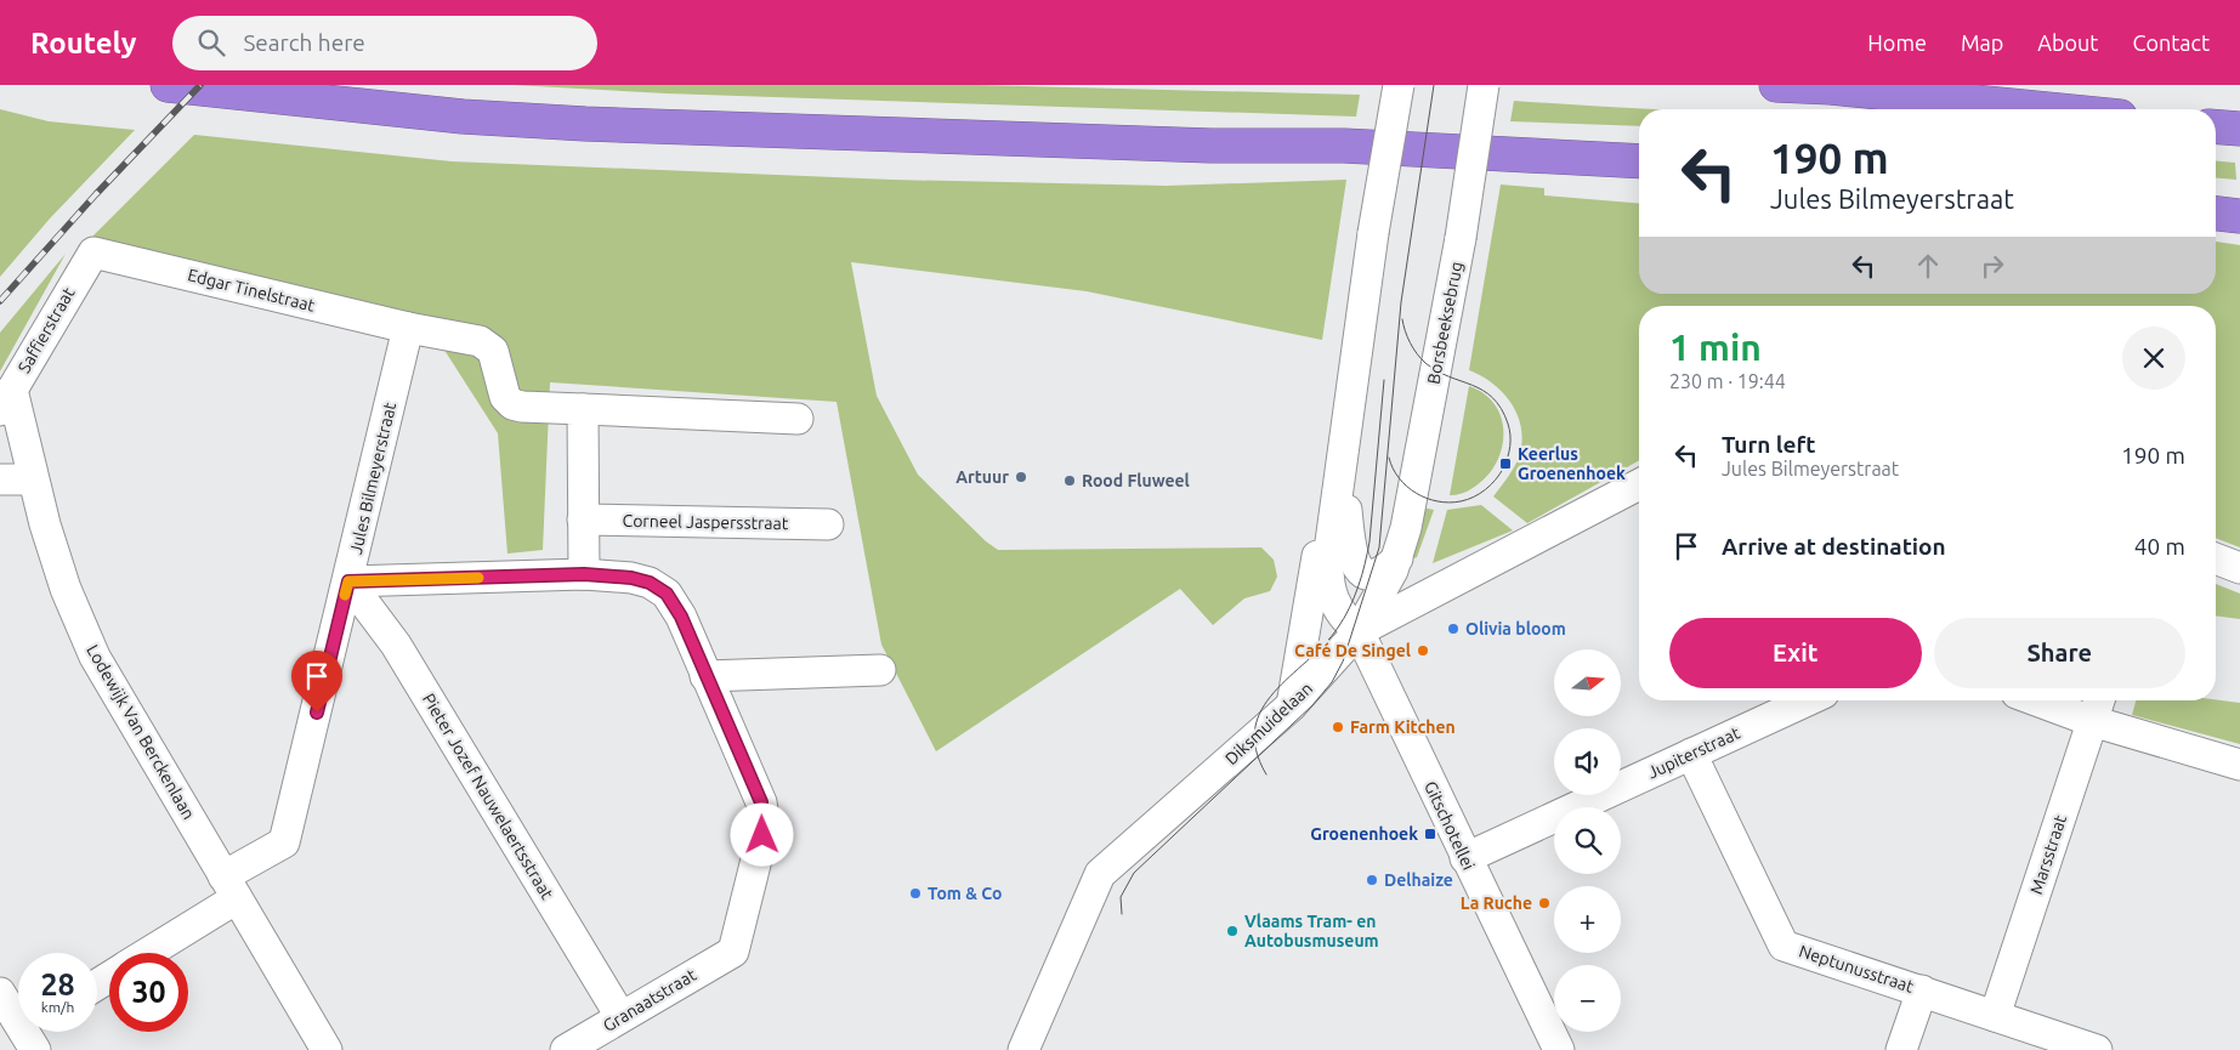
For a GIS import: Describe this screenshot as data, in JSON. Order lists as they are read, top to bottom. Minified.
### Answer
{"streets":{"street":["Edgar Tinelstraat","Borsbeeksebrug","Saffierstraat","Jules Bilmeyerstraat","Corneel Jaspersstraat","Diksmuidelaan","Lodewijk Van Berckenlaan","Jupiterstraat","Pieter Jozef Nauwelaertsstraat","Gitschotellei","Marsstraat","Neptunusstraat","Granaatstraat"]},"crossings":[["Edgar Tinelstraat","Saffierstraat"],["Edgar Tinelstraat","Jules Bilmeyerstraat"],["Borsbeeksebrug","Diksmuidelaan"],["Borsbeeksebrug","Gitschotellei"],["Saffierstraat","Lodewijk Van Berckenlaan"],["Jules Bilmeyerstraat","Lodewijk Van Berckenlaan"],["Jules Bilmeyerstraat","Pieter Jozef Nauwelaertsstraat"],["Diksmuidelaan","Gitschotellei"],["Jupiterstraat","Gitschotellei"],["Jupiterstraat","Neptunusstraat"],["Pieter Jozef Nauwelaertsstraat","Granaatstraat"],["Marsstraat","Neptunusstraat"]],"places":{"transit":["Keerlus Groenenhoek","Groenenhoek"],"other":["Artuur","Rood Fluweel","Olivia bloom","Café De Singel","Farm Kitchen","Delhaize","Tom & Co","La Ruche","Vlaams Tram- en Autobusmuseum"]},"north":"right","page":{"header":"Routely","search":"Search here","nav":["Home","Map","About","Contact"],"turn":["190 m","Jules Bilmeyerstraat"],"heading":["1 min","230 m · 19:44"],"list":[{"name":"Turn left","note":"Jules Bilmeyerstraat","value":"190 m"},{"name":"Arrive at destination","value":"40 m"}],"buttons":["Exit","Share"],"map_buttons":["+","−"],"speed":"28 km/h","limit":"30"}}
